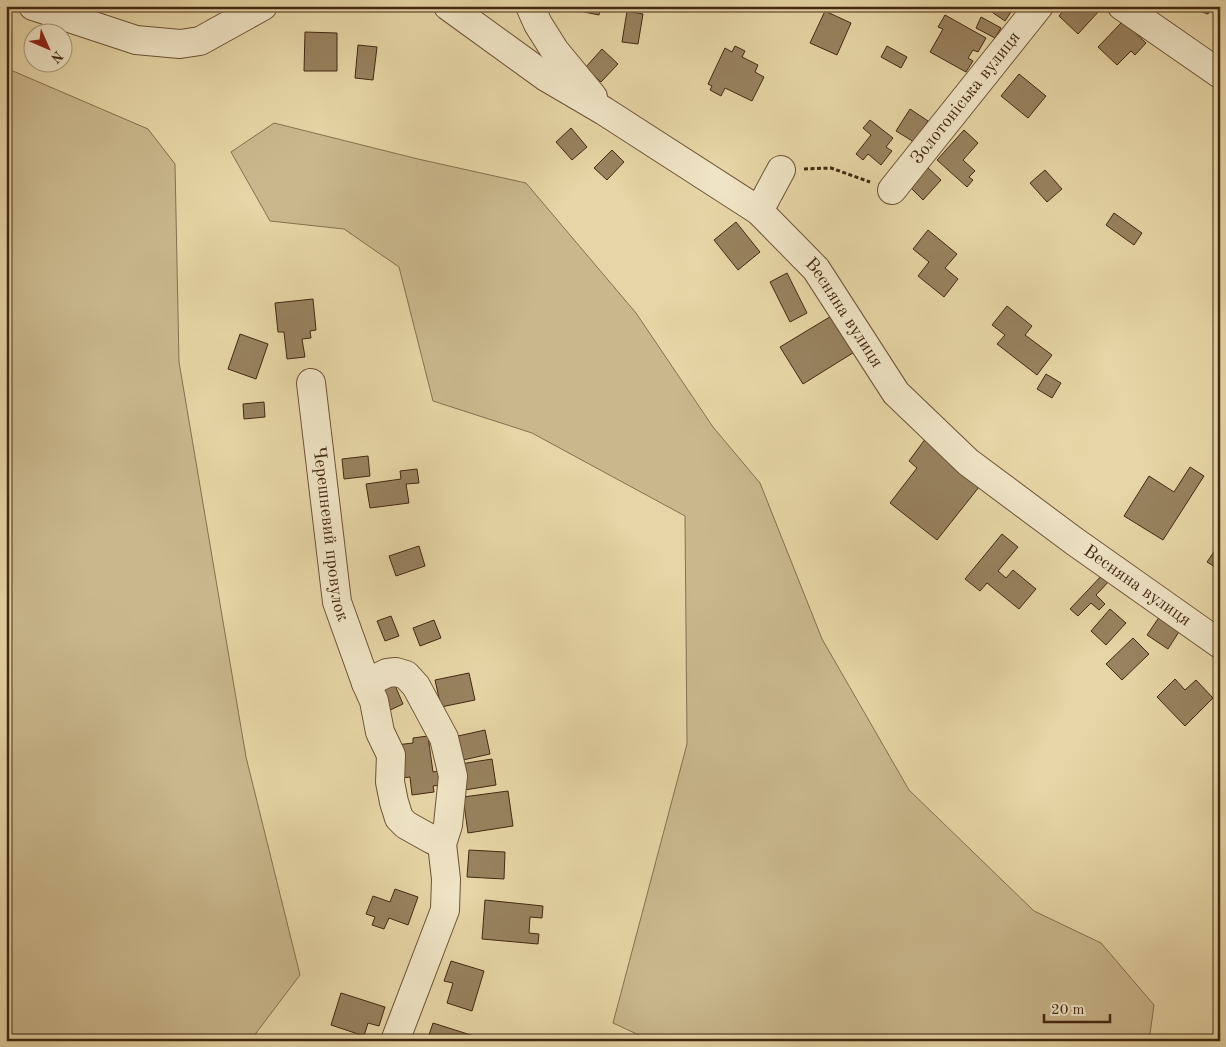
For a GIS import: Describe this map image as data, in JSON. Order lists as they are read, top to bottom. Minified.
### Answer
{"streets":{"street":["Золотоніська вулиця","Весняна вулиця","Черешневий провулок"]},"scale_bar":"20 m","north":"bottom right"}
